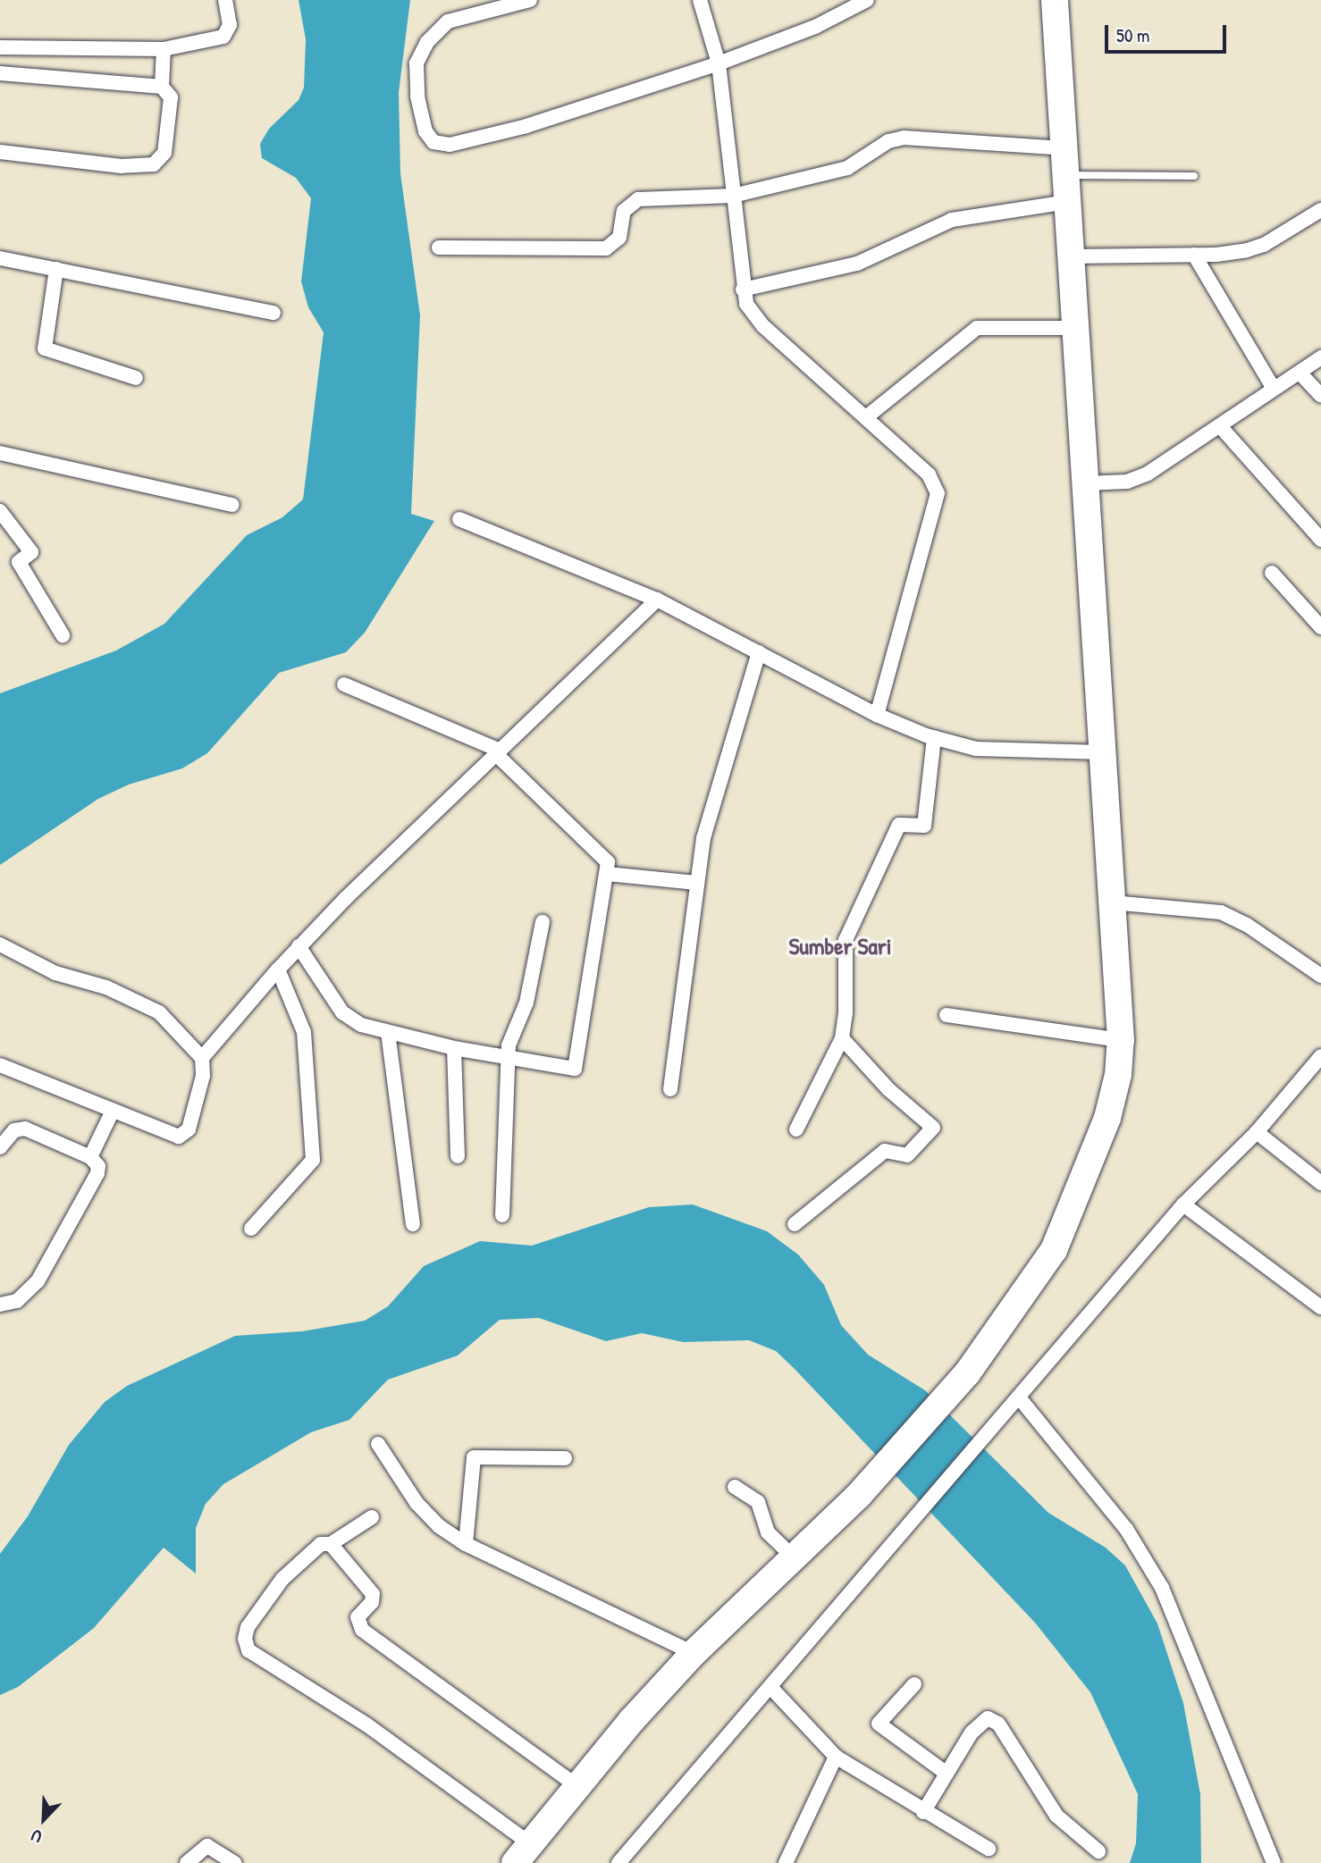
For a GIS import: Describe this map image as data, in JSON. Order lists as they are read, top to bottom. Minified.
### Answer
{"districts":["Sumber Sari"],"scale_bar":"50 m","north":"bottom left"}
